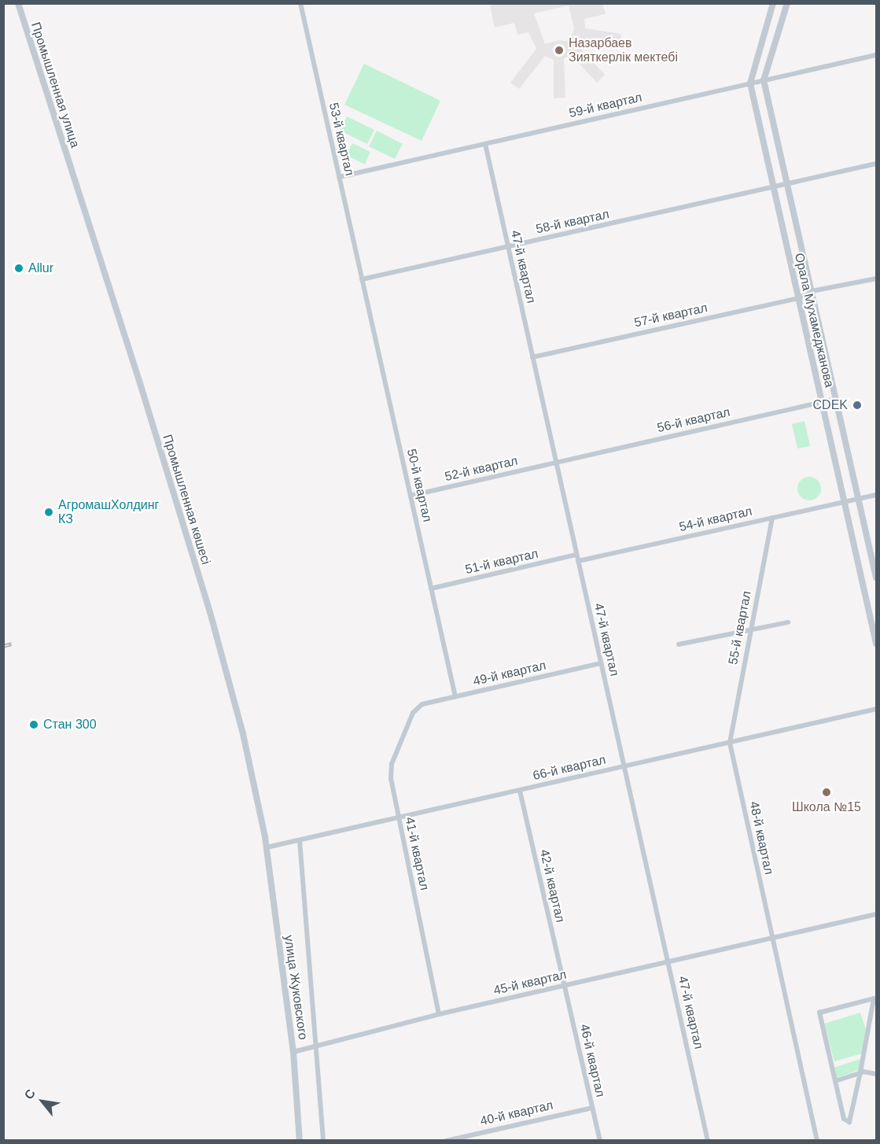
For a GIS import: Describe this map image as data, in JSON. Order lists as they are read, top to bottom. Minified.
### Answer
{"streets":{"street":["Промышленная улица","59-й квартал","53-й квартал","58-й квартал","47-й квартал","57-й квартал","Орала Мухамеджанова","56-й квартал","52-й квартал","50-й квартал","Промышленная көшесі","54-й квартал","51-й квартал","55-й квартал","49-й квартал","66-й квартал","48-й квартал","41-й квартал","42-й квартал","45-й квартал","улица Жуковского","46-й квартал","40-й квартал"]},"crossings":[["Промышленная улица","Промышленная көшесі"],["59-й квартал","53-й квартал"],["59-й квартал","47-й квартал"],["59-й квартал","Орала Мухамеджанова"],["53-й квартал","58-й квартал"],["53-й квартал","50-й квартал"],["58-й квартал","47-й квартал"],["58-й квартал","Орала Мухамеджанова"],["58-й квартал","50-й квартал"],["47-й квартал","57-й квартал"],["47-й квартал","56-й квартал"],["47-й квартал","52-й квартал"],["47-й квартал","54-й квартал"],["47-й квартал","51-й квартал"],["47-й квартал","49-й квартал"],["47-й квартал","66-й квартал"],["47-й квартал","45-й квартал"],["57-й квартал","Орала Мухамеджанова"],["Орала Мухамеджанова","56-й квартал"],["Орала Мухамеджанова","54-й квартал"],["56-й квартал","52-й квартал"],["52-й квартал","50-й квартал"],["50-й квартал","51-й квартал"],["50-й квартал","49-й квартал"],["Промышленная көшесі","улица Жуковского"],["54-й квартал","55-й квартал"],["55-й квартал","66-й квартал"],["55-й квартал","48-й квартал"],["49-й квартал","41-й квартал"],["66-й квартал","48-й квартал"],["66-й квартал","41-й квартал"],["66-й квартал","42-й квартал"],["66-й квартал","улица Жуковского"],["48-й квартал","45-й квартал"],["41-й квартал","45-й квартал"],["42-й квартал","45-й квартал"],["42-й квартал","46-й квартал"],["45-й квартал","улица Жуковского"],["45-й квартал","46-й квартал"],["46-й квартал","40-й квартал"]],"places":["Назарбаев Зияткерлік мектебі","Allur","CDEK","АгромашХолдинг КЗ","Стан 300","Школа №15"],"north":"top left"}
